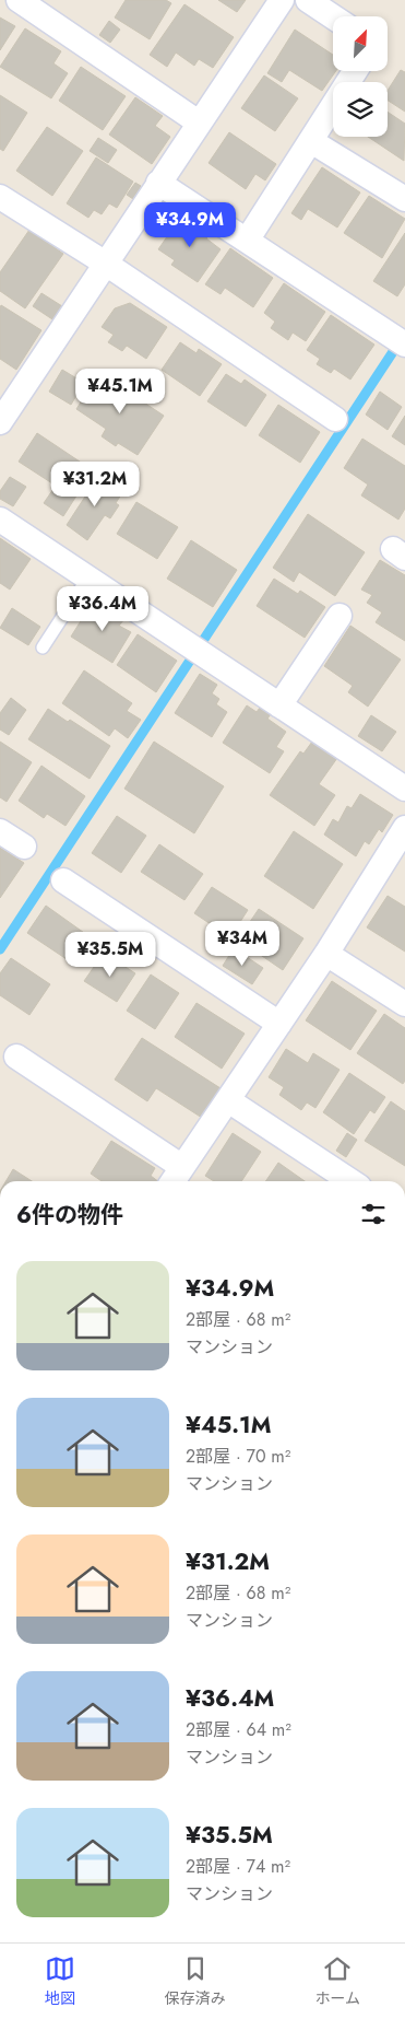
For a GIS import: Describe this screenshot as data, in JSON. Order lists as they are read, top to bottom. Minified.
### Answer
{"north":"top right","page":{"price":["¥34.9M","¥45.1M","¥31.2M","¥36.4M","¥34M","¥35.5M"],"heading":"6件の物件","list":[{"name":"¥34.9M","note":"2部屋 · 68 m² · マンション"},{"name":"¥45.1M","note":"2部屋 · 70 m² · マンション"},{"name":"¥31.2M","note":"2部屋 · 68 m² · マンション"},{"name":"¥36.4M","note":"2部屋 · 64 m² · マンション"},{"name":"¥35.5M","note":"2部屋 · 74 m² · マンション"}],"tabs":["地図","保存済み","ホーム"]}}
